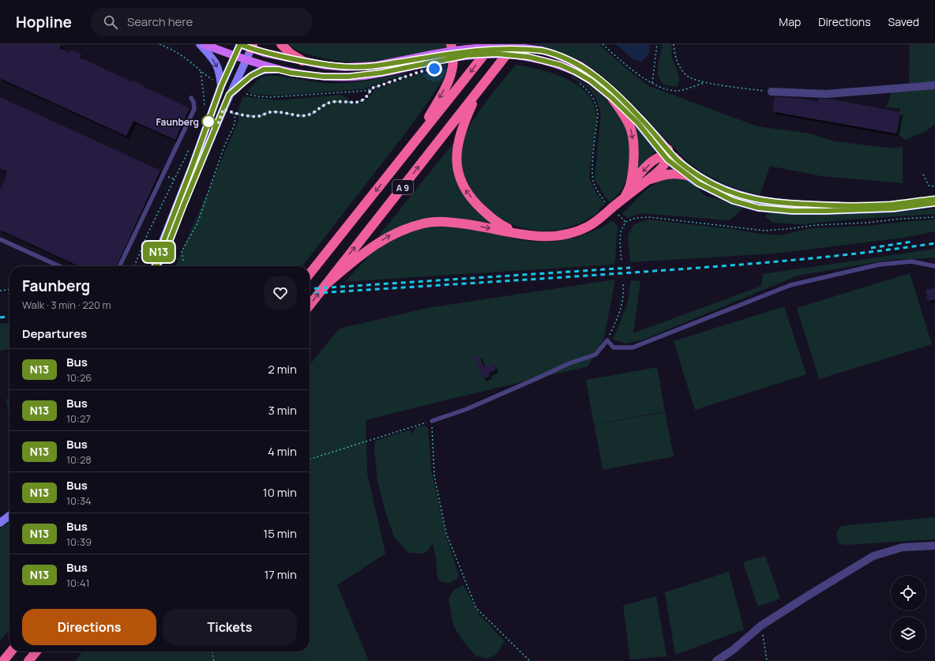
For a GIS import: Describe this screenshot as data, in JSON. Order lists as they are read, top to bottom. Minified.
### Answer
{"streets":{"highway":["A 9"]},"places":["Faunberg"],"lines":["bus line N13"],"page":{"header":"Hopline","search":"Search here","nav":["Map","Directions","Saved"],"on_map":"N13","heading":[["Faunberg","Walk · 3 min · 220 m"],"Departures"],"list":[{"mark":"N13","name":"Bus","note":"10:26","value":"2 min"},{"mark":"N13","name":"Bus","note":"10:27","value":"3 min"},{"mark":"N13","name":"Bus","note":"10:28","value":"4 min"},{"mark":"N13","name":"Bus","note":"10:34","value":"10 min"},{"mark":"N13","name":"Bus","note":"10:39","value":"15 min"},{"mark":"N13","name":"Bus","note":"10:41","value":"17 min"}],"buttons":["Directions","Tickets"]}}
